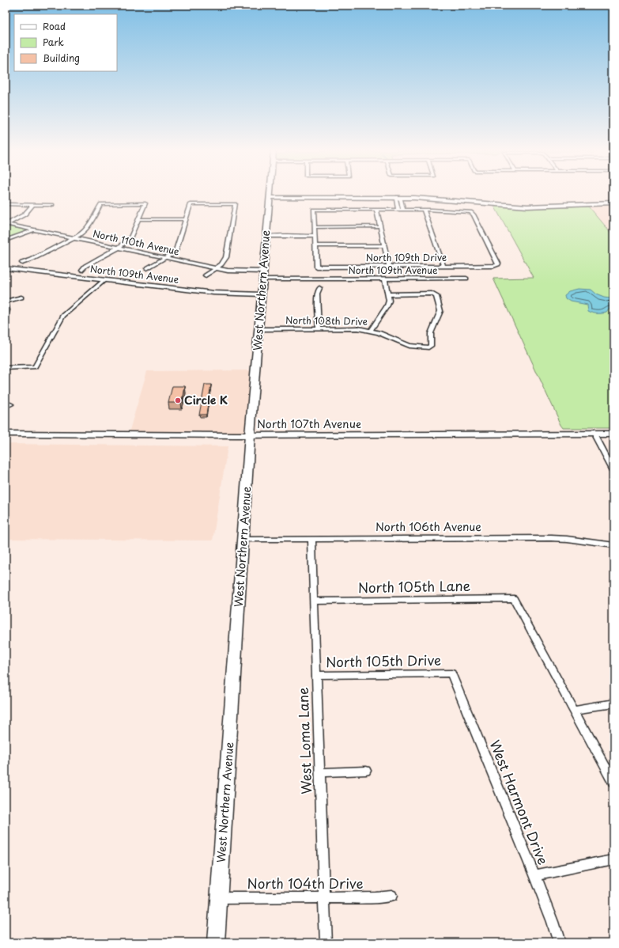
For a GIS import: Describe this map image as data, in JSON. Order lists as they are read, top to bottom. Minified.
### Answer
{"streets":{"main road":["West Northern Avenue"],"street":["North 110th Avenue","North 109th Drive","North 109th Avenue","North 108th Drive","North 107th Avenue","North 106th Avenue","North 105th Lane","North 105th Drive","West Loma Lane","West Harmont Drive","North 104th Drive"]},"crossings":[["North 110th Avenue","West Northern Avenue"],["North 109th Avenue","West Northern Avenue"],["West Northern Avenue","North 108th Drive"],["West Northern Avenue","North 107th Avenue"],["West Northern Avenue","North 106th Avenue"],["West Northern Avenue","North 104th Drive"],["North 106th Avenue","West Loma Lane"],["North 105th Lane","West Loma Lane"],["North 105th Drive","West Loma Lane"],["North 105th Drive","West Harmont Drive"],["West Loma Lane","North 104th Drive"]],"places":["Circle K"],"legend":["Road","Park","Building"]}
